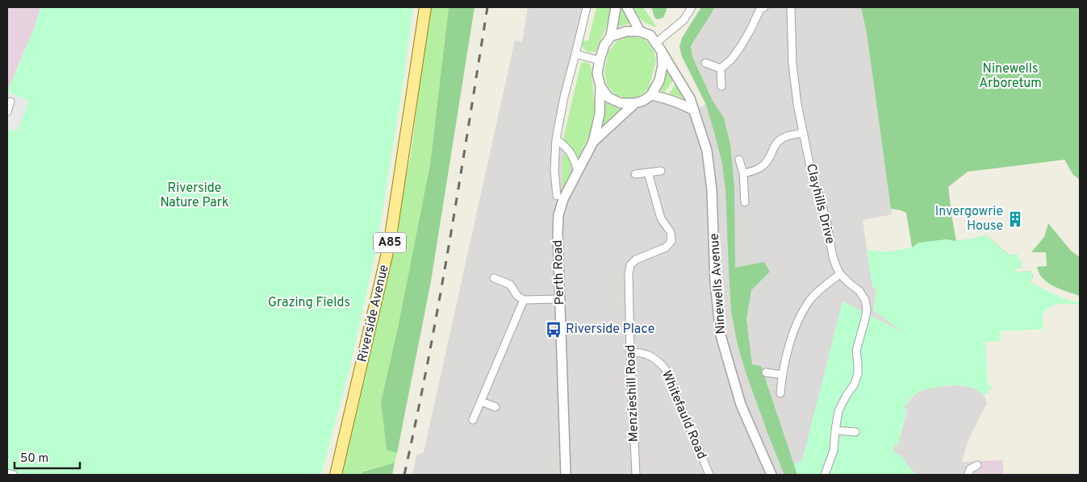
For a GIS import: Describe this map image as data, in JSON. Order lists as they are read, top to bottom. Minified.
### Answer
{"streets":{"main road":["A85","Riverside Avenue"],"street":["Clayhills Drive","Perth Road","Ninewells Avenue","Menzieshill Road","Whitefauld Road"]},"crossings":[["Perth Road","Ninewells Avenue"],["Menzieshill Road","Whitefauld Road"]],"parks":["Ninewells Arboretum","Riverside Nature Park","Grazing Fields"],"places":{"building":["Invergowrie House"],"bus stop":["Riverside Place"]},"scale_bar":"50 m"}
